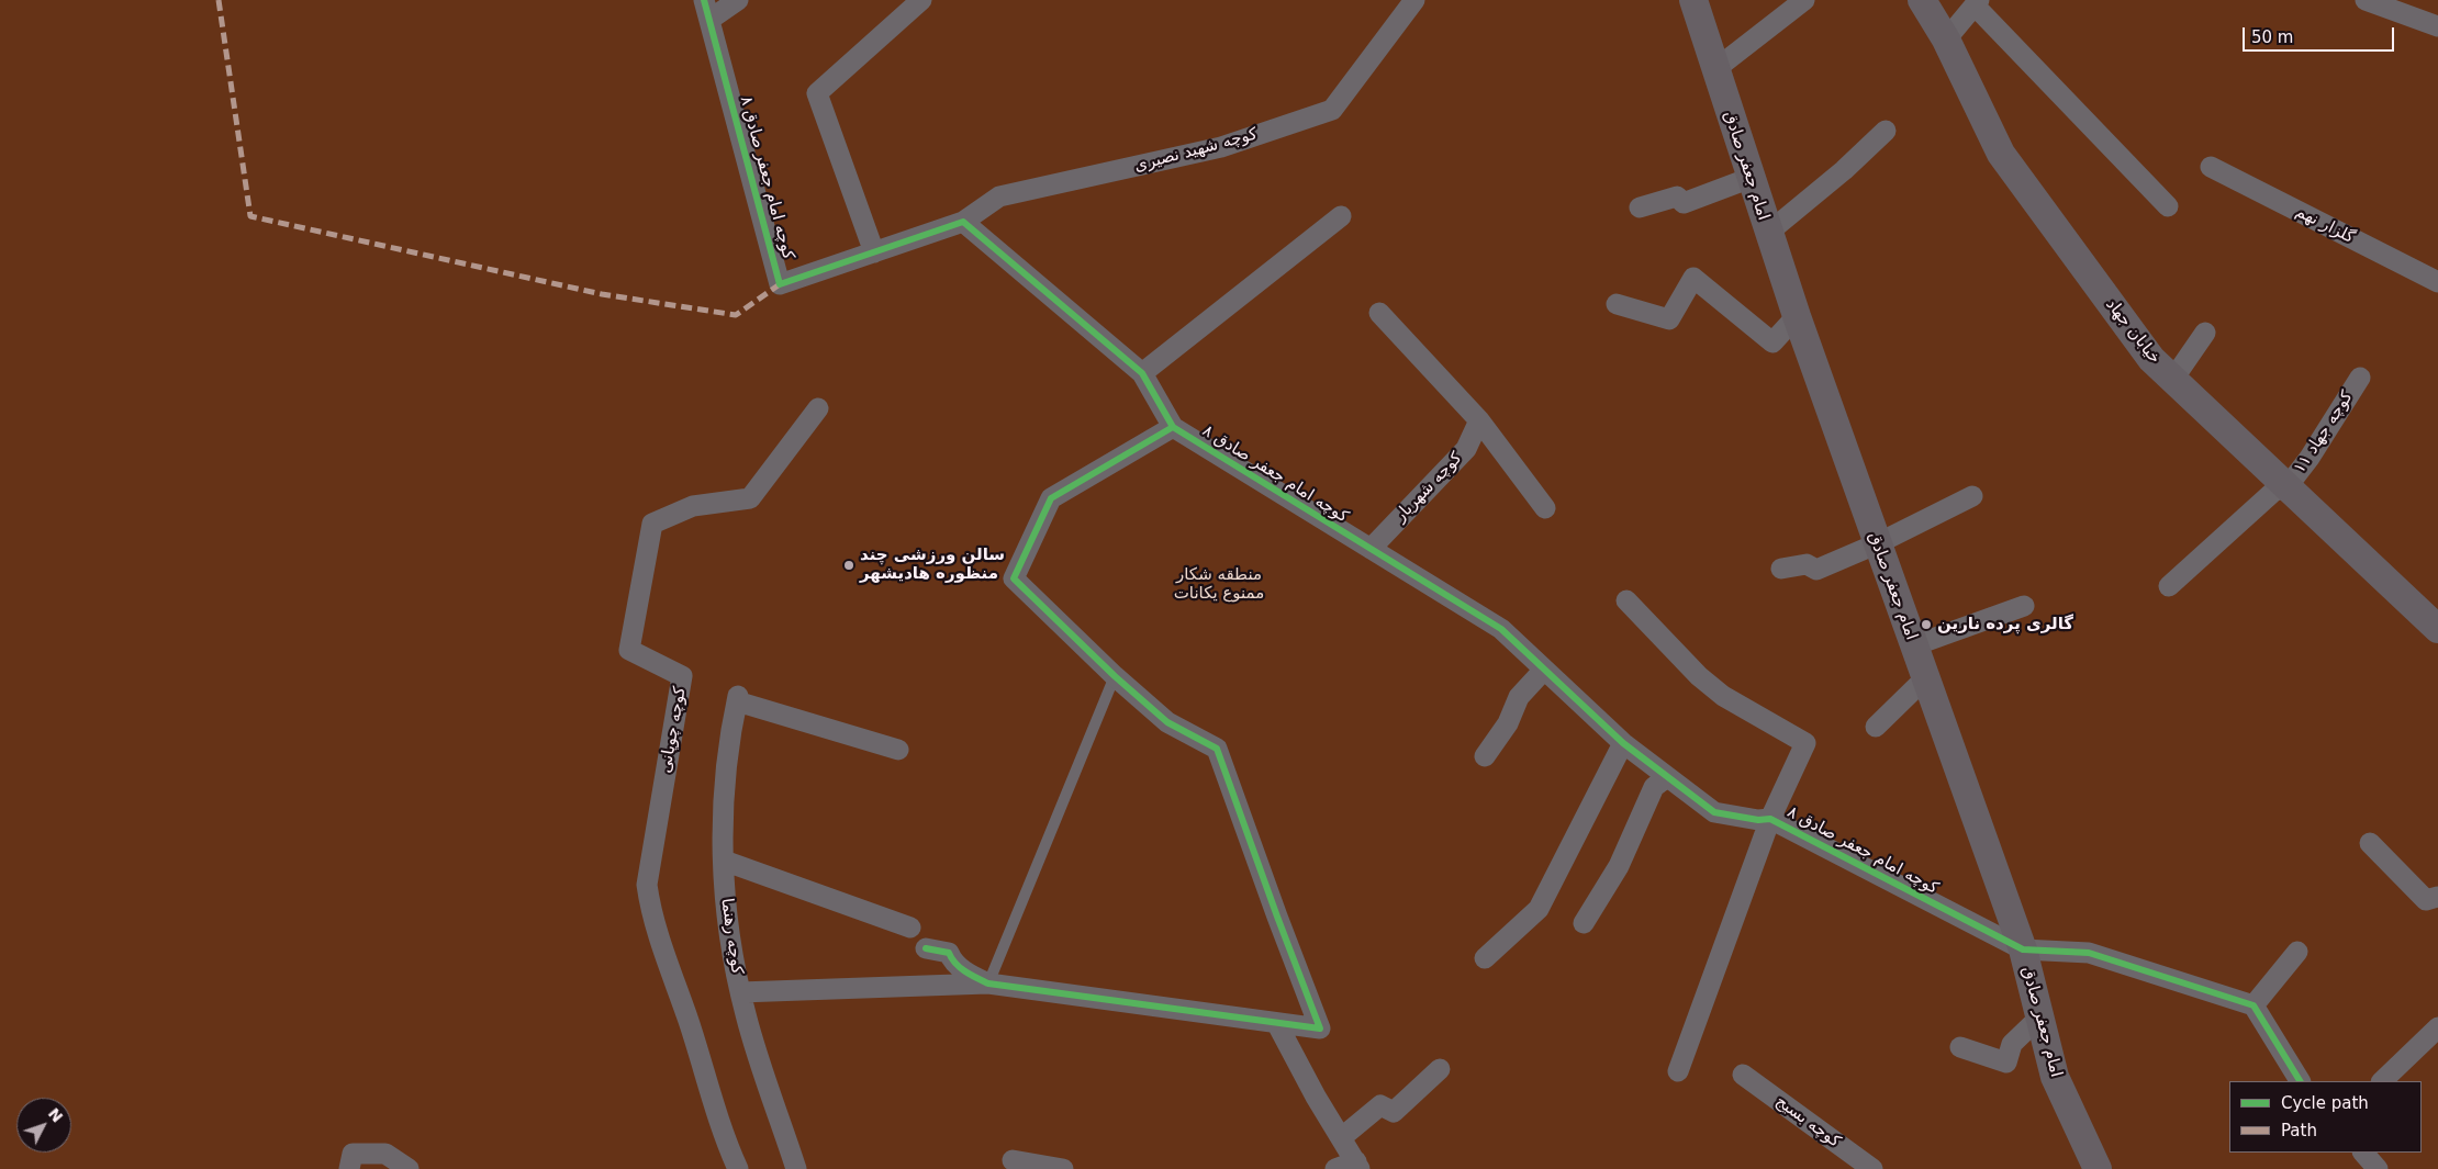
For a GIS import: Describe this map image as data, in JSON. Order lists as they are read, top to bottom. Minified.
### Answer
{"streets":{"main road":["امام جعفر صادق","خیابان جهاد"],"street":["کوچه شهید نصیری","کوچه امام جعفر صادق ۸","گلزار نهم","کوچه جهاد ۱۱","کوچه شهریار","کوچه چوپانی","کوچه رهنما","کوچه بسیج"]},"crossings":[["کوچه شهید نصیری","کوچه امام جعفر صادق ۸"],["امام جعفر صادق","کوچه امام جعفر صادق ۸"],["کوچه امام جعفر صادق ۸","کوچه شهریار"],["خیابان جهاد","کوچه جهاد ۱۱"]],"parks":["منطقه شکار ممنوع یکانات"],"places":["سالن ورزشی چند منظوره هادیشهر","گالری پرده نارین"],"legend":["Cycle path","Path"],"scale_bar":"50 m","north":"top right"}
